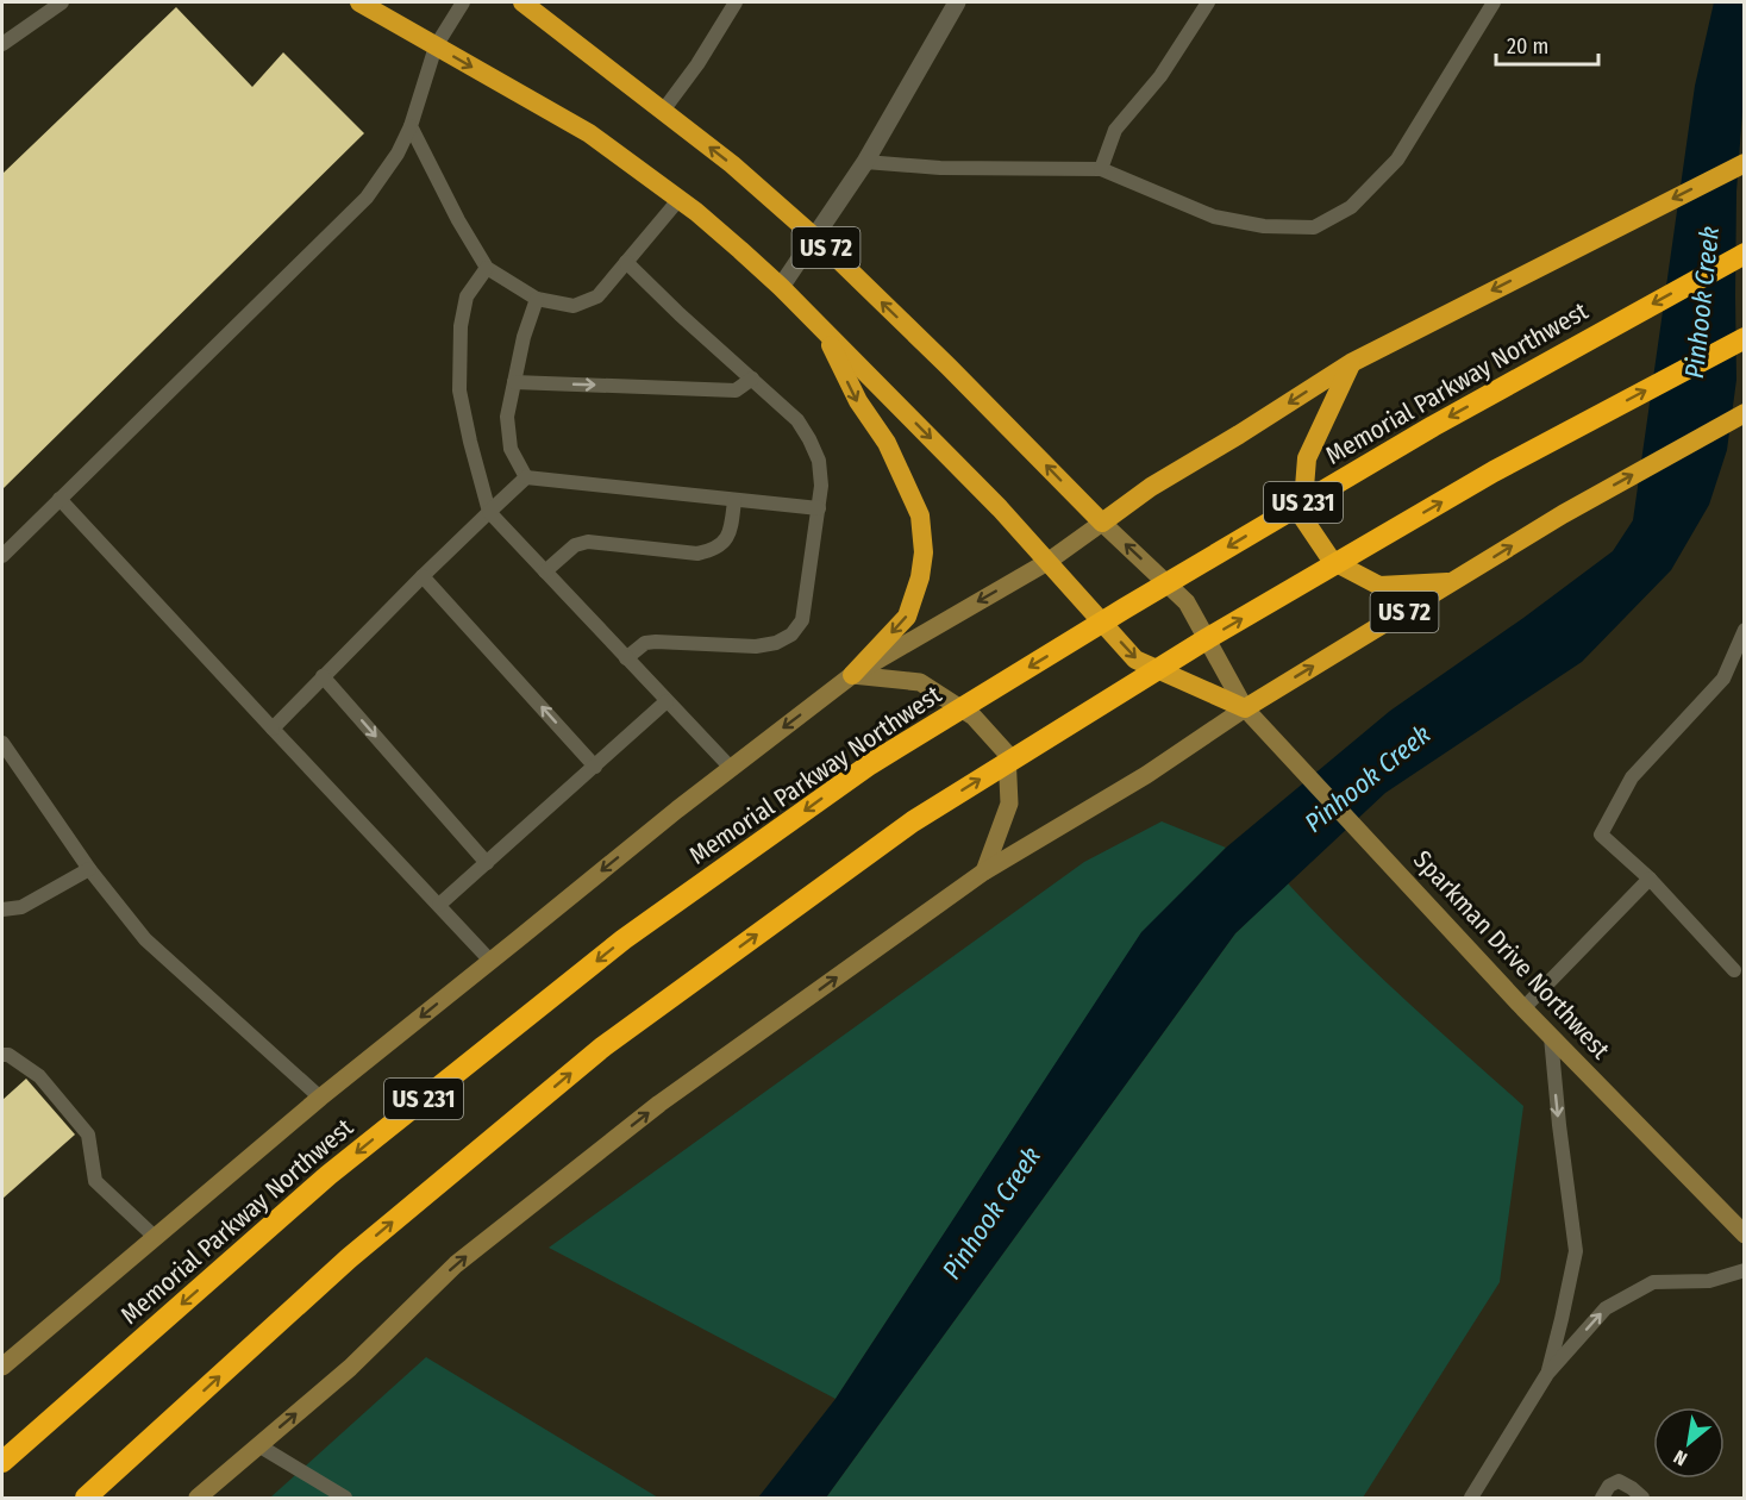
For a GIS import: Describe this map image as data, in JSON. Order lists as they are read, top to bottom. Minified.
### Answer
{"streets":{"highway":["US 72","Memorial Parkway Northwest","US 231","Sparkman Drive Northwest"]},"crossings":[["US 72","Memorial Parkway Northwest"],["US 72","Sparkman Drive Northwest"],["Memorial Parkway Northwest","Sparkman Drive Northwest"]],"water":["Pinhook Creek"],"scale_bar":"20 m","north":"bottom left"}
